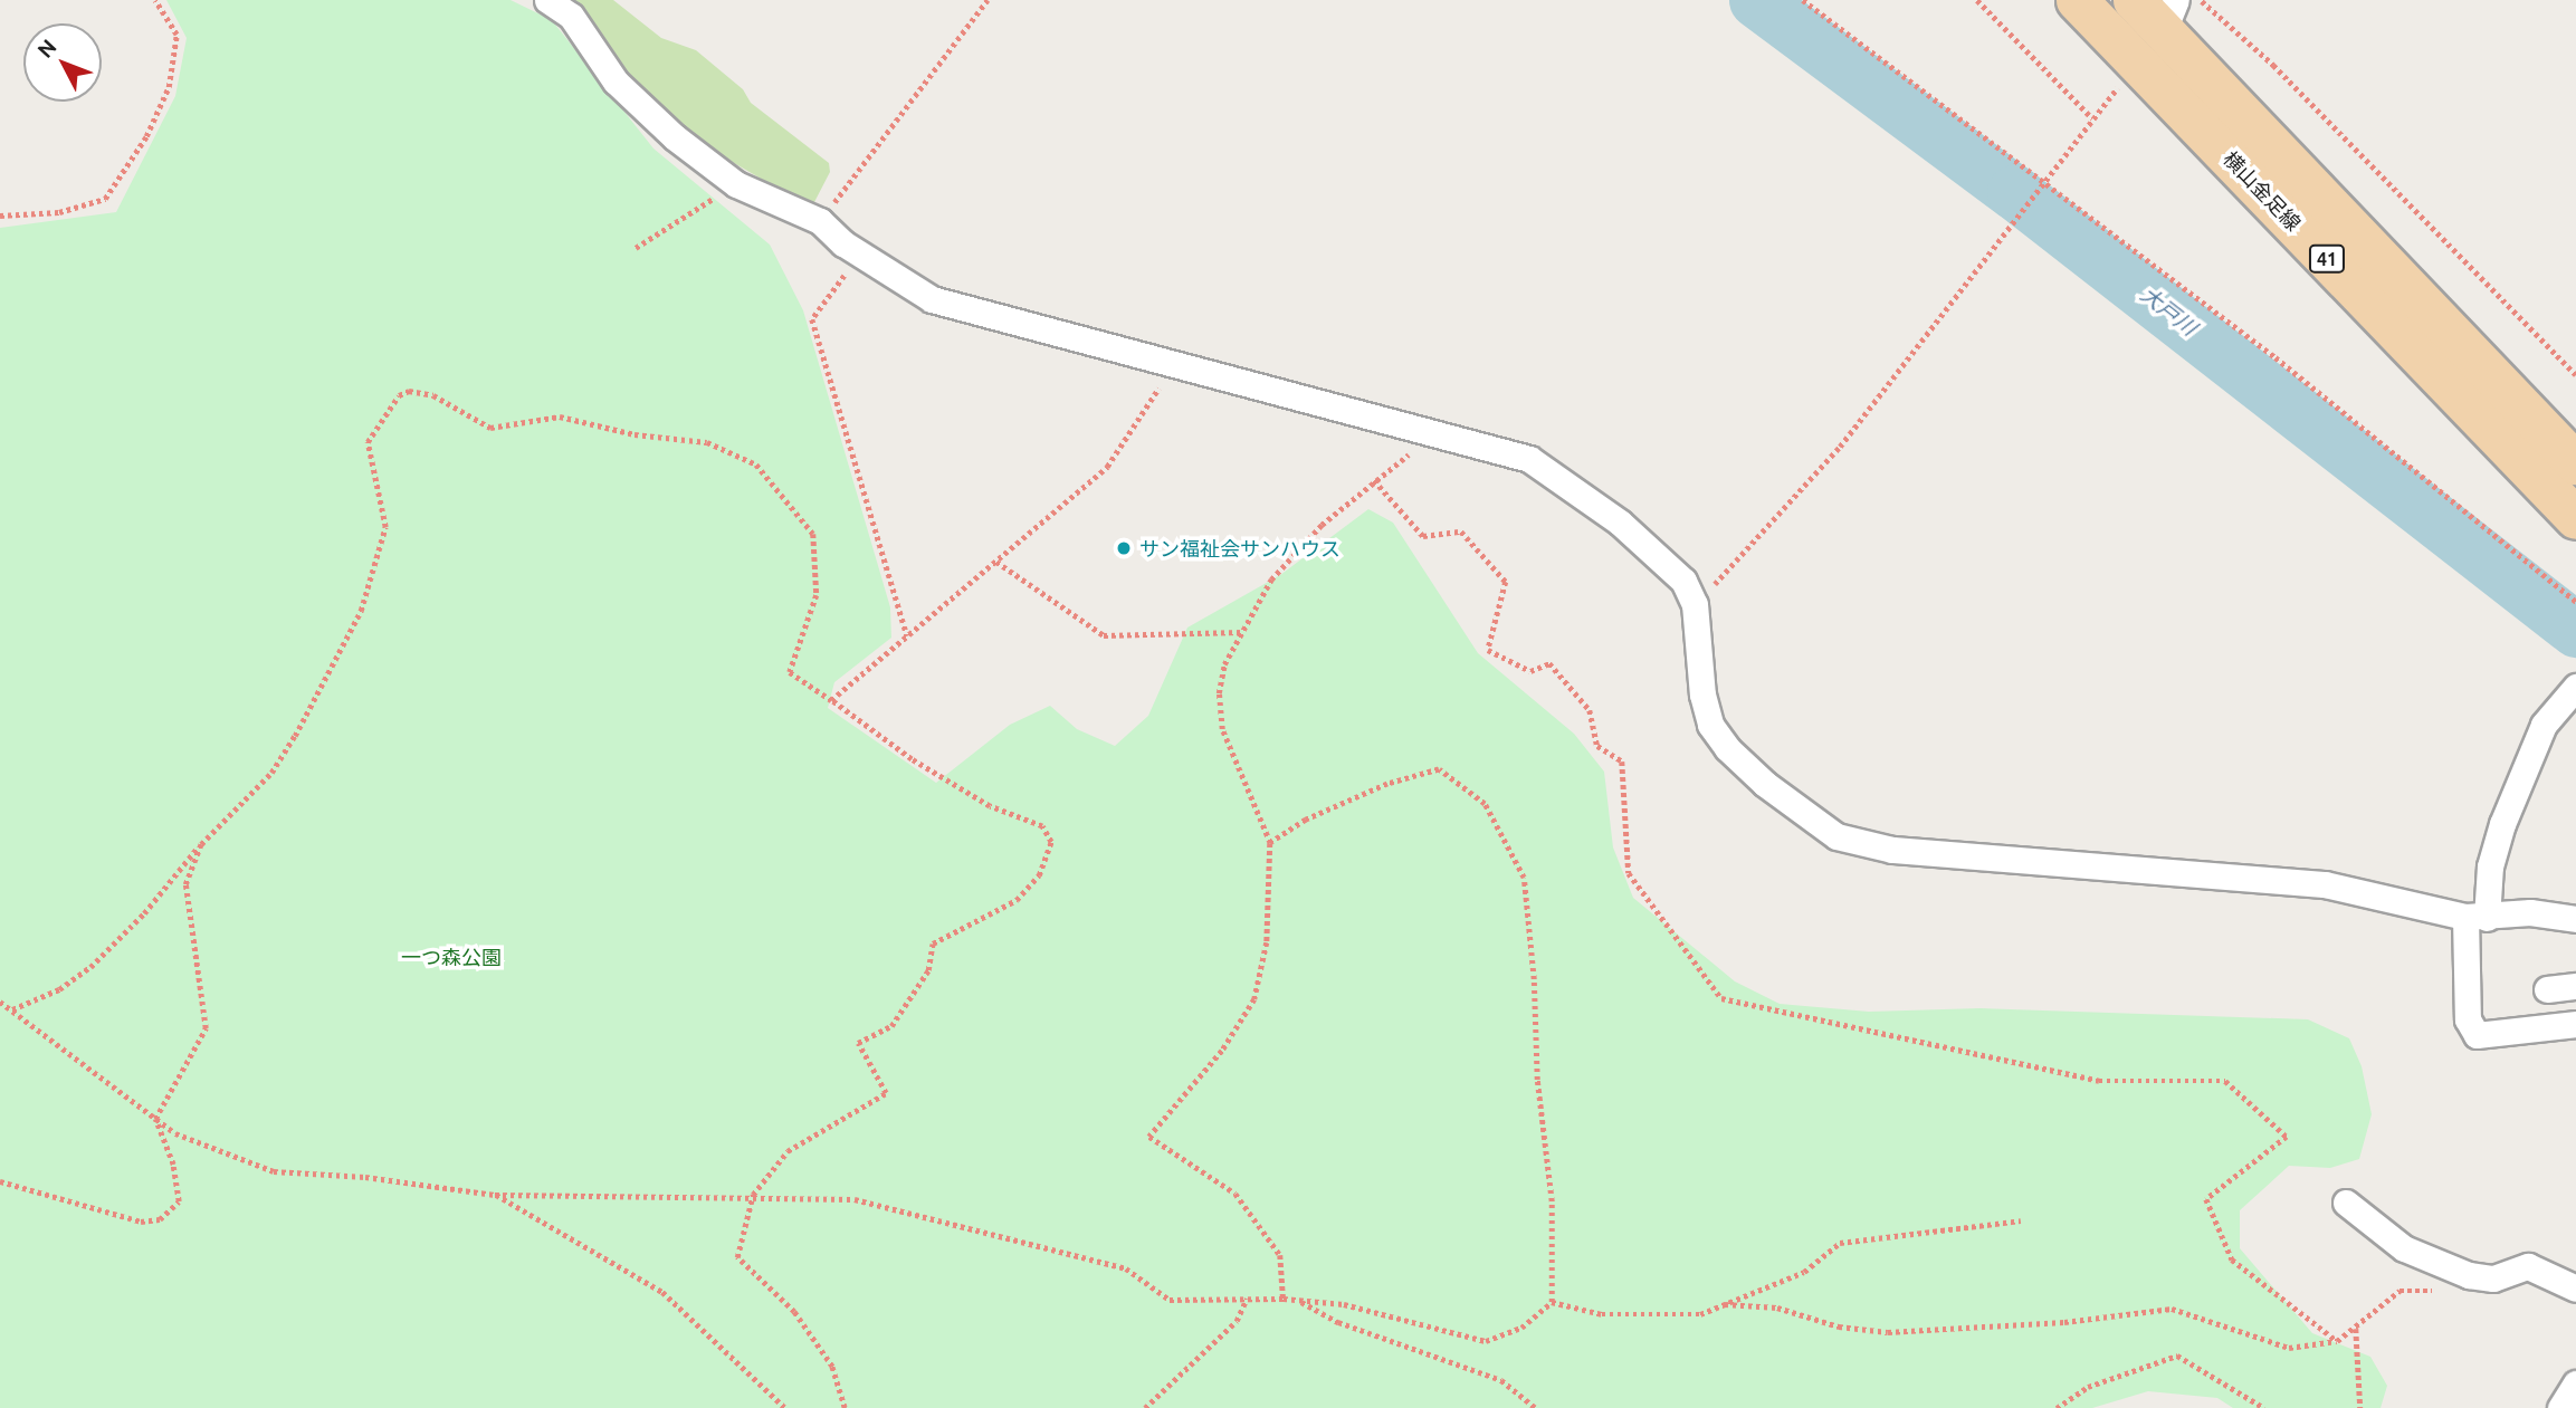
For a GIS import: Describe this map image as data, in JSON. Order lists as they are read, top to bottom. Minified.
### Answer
{"streets":{"main road":["横山金足線","41"]},"water":["大戸川"],"parks":["一つ森公園"],"places":["サン福祉会サンハウス"],"north":"top left"}
